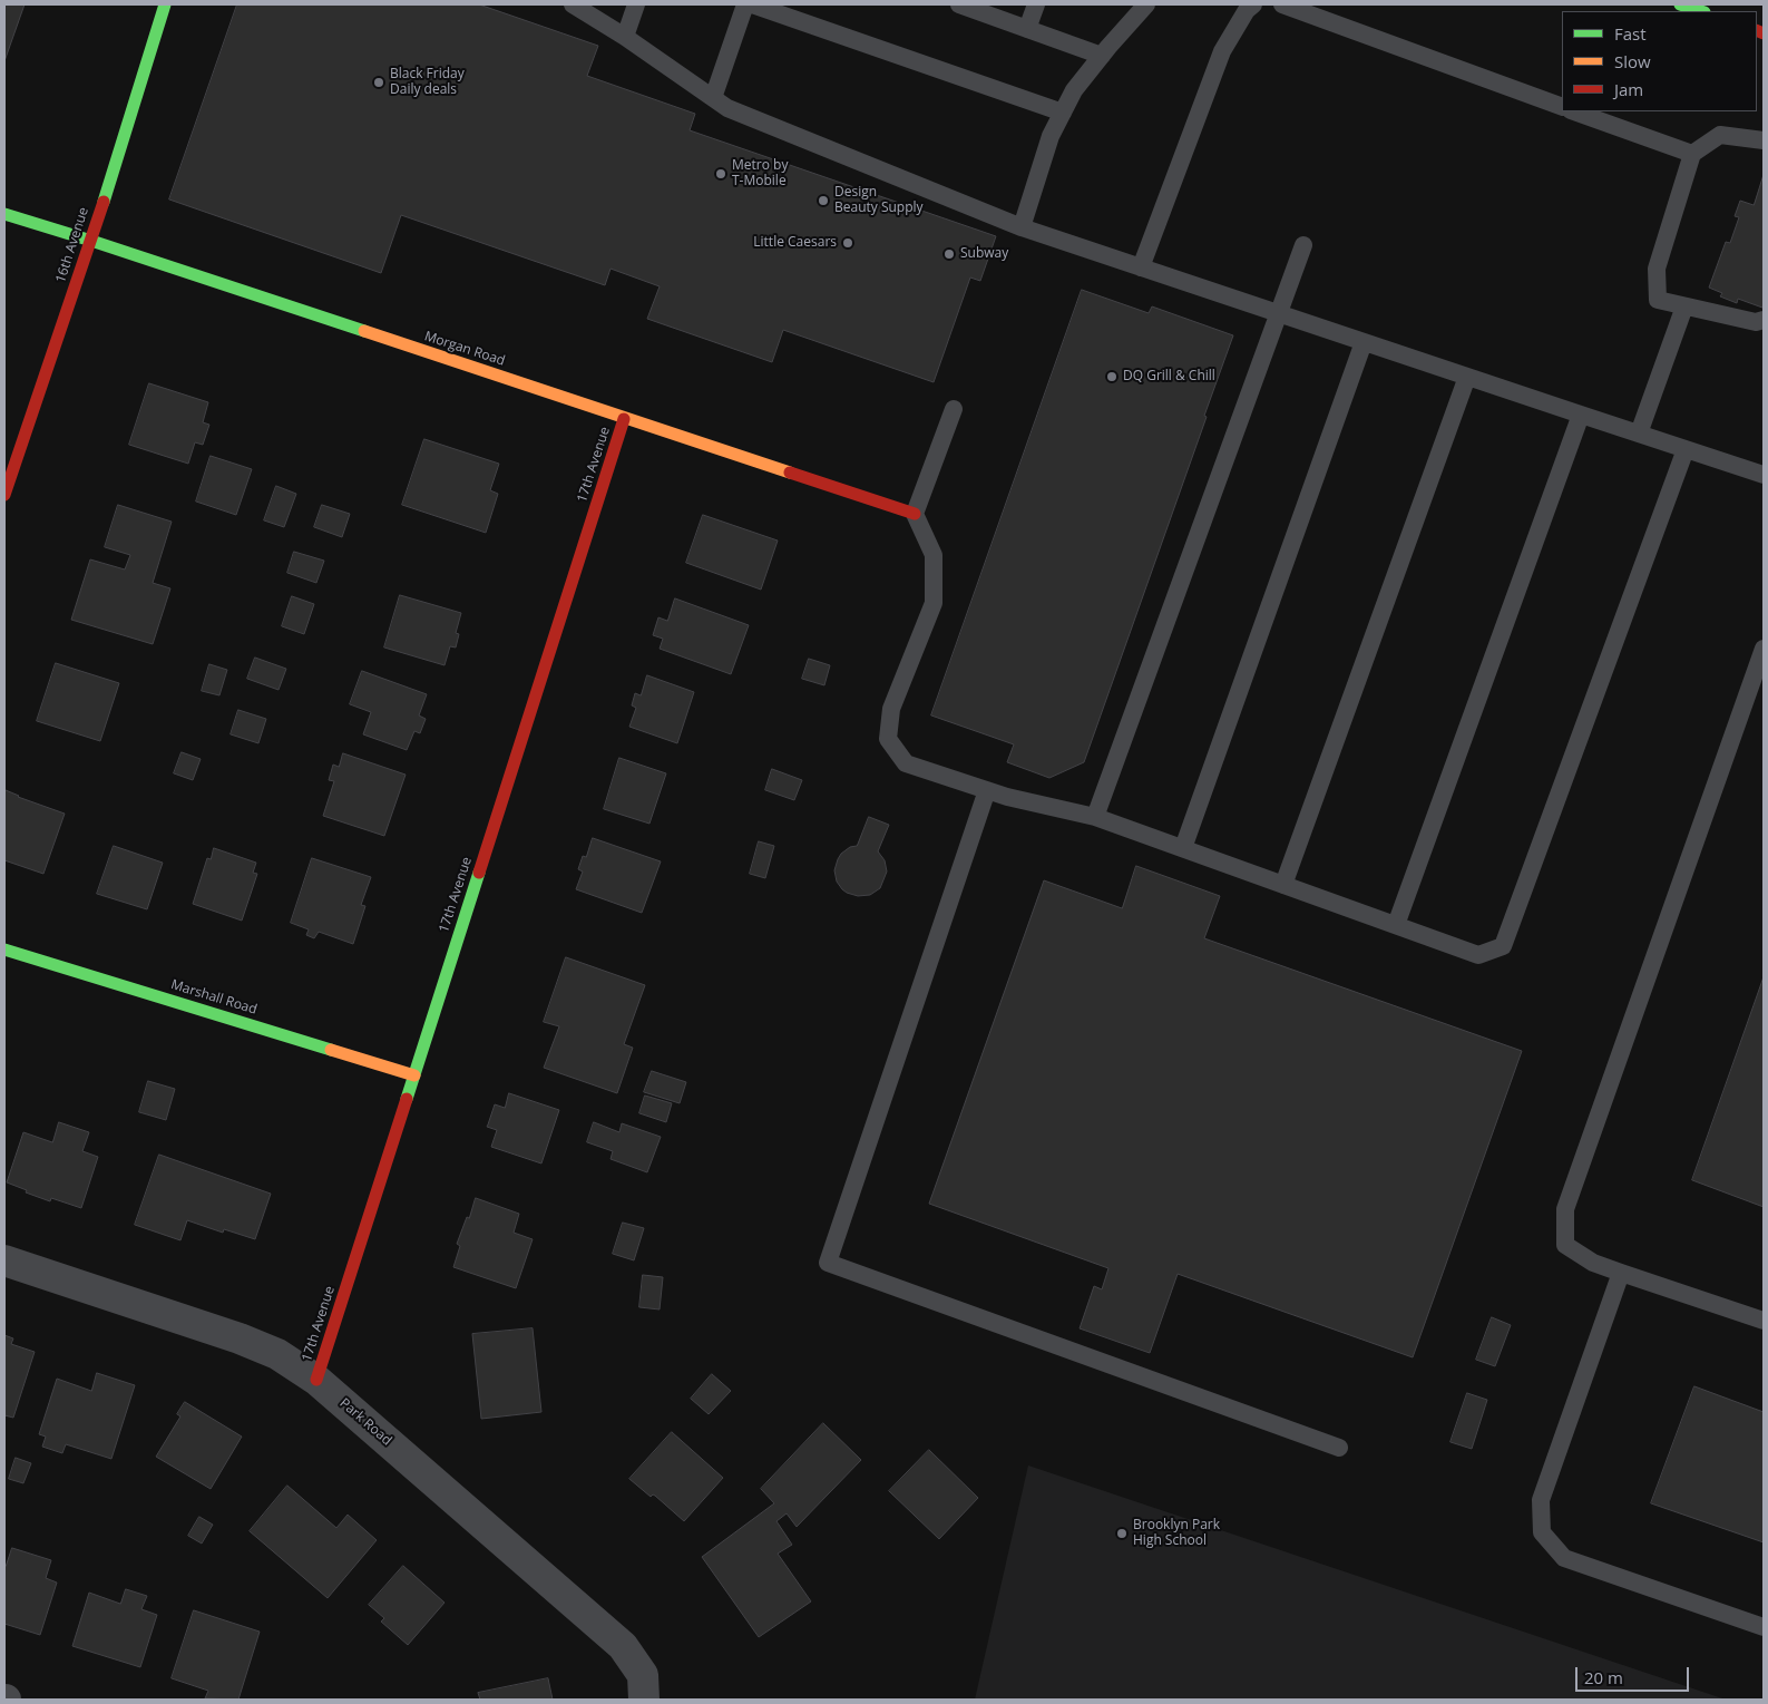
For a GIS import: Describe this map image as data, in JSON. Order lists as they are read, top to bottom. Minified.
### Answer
{"streets":{"street":["16th Avenue","Morgan Road","17th Avenue","Marshall Road","Park Road"]},"crossings":[["16th Avenue","Morgan Road"],["Morgan Road","17th Avenue"],["17th Avenue","Marshall Road"],["17th Avenue","Park Road"]],"places":["Black Friday Daily deals","Metro by T-Mobile","Design Beauty Supply","Little Caesars","Subway","DQ Grill & Chill","Brooklyn Park High School"],"legend":["Fast","Slow","Jam"],"scale_bar":"20 m"}
